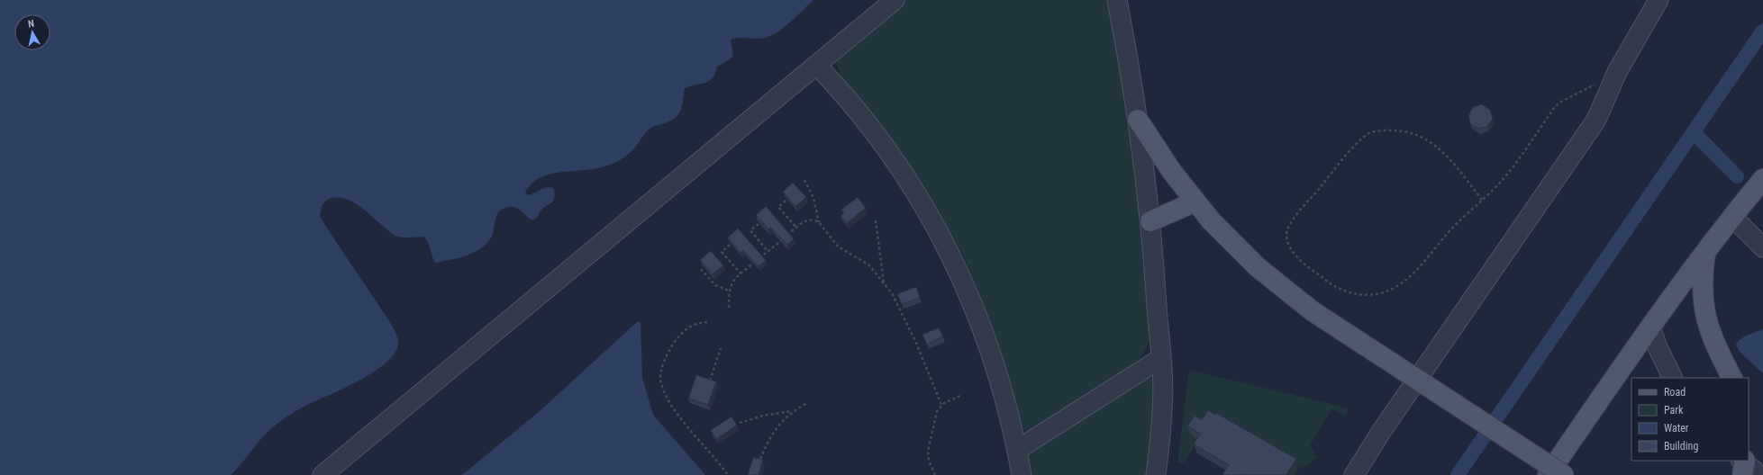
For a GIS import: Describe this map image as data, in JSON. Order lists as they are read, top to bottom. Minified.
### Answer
{"legend":["Road","Park","Water","Building"],"north":"top"}
